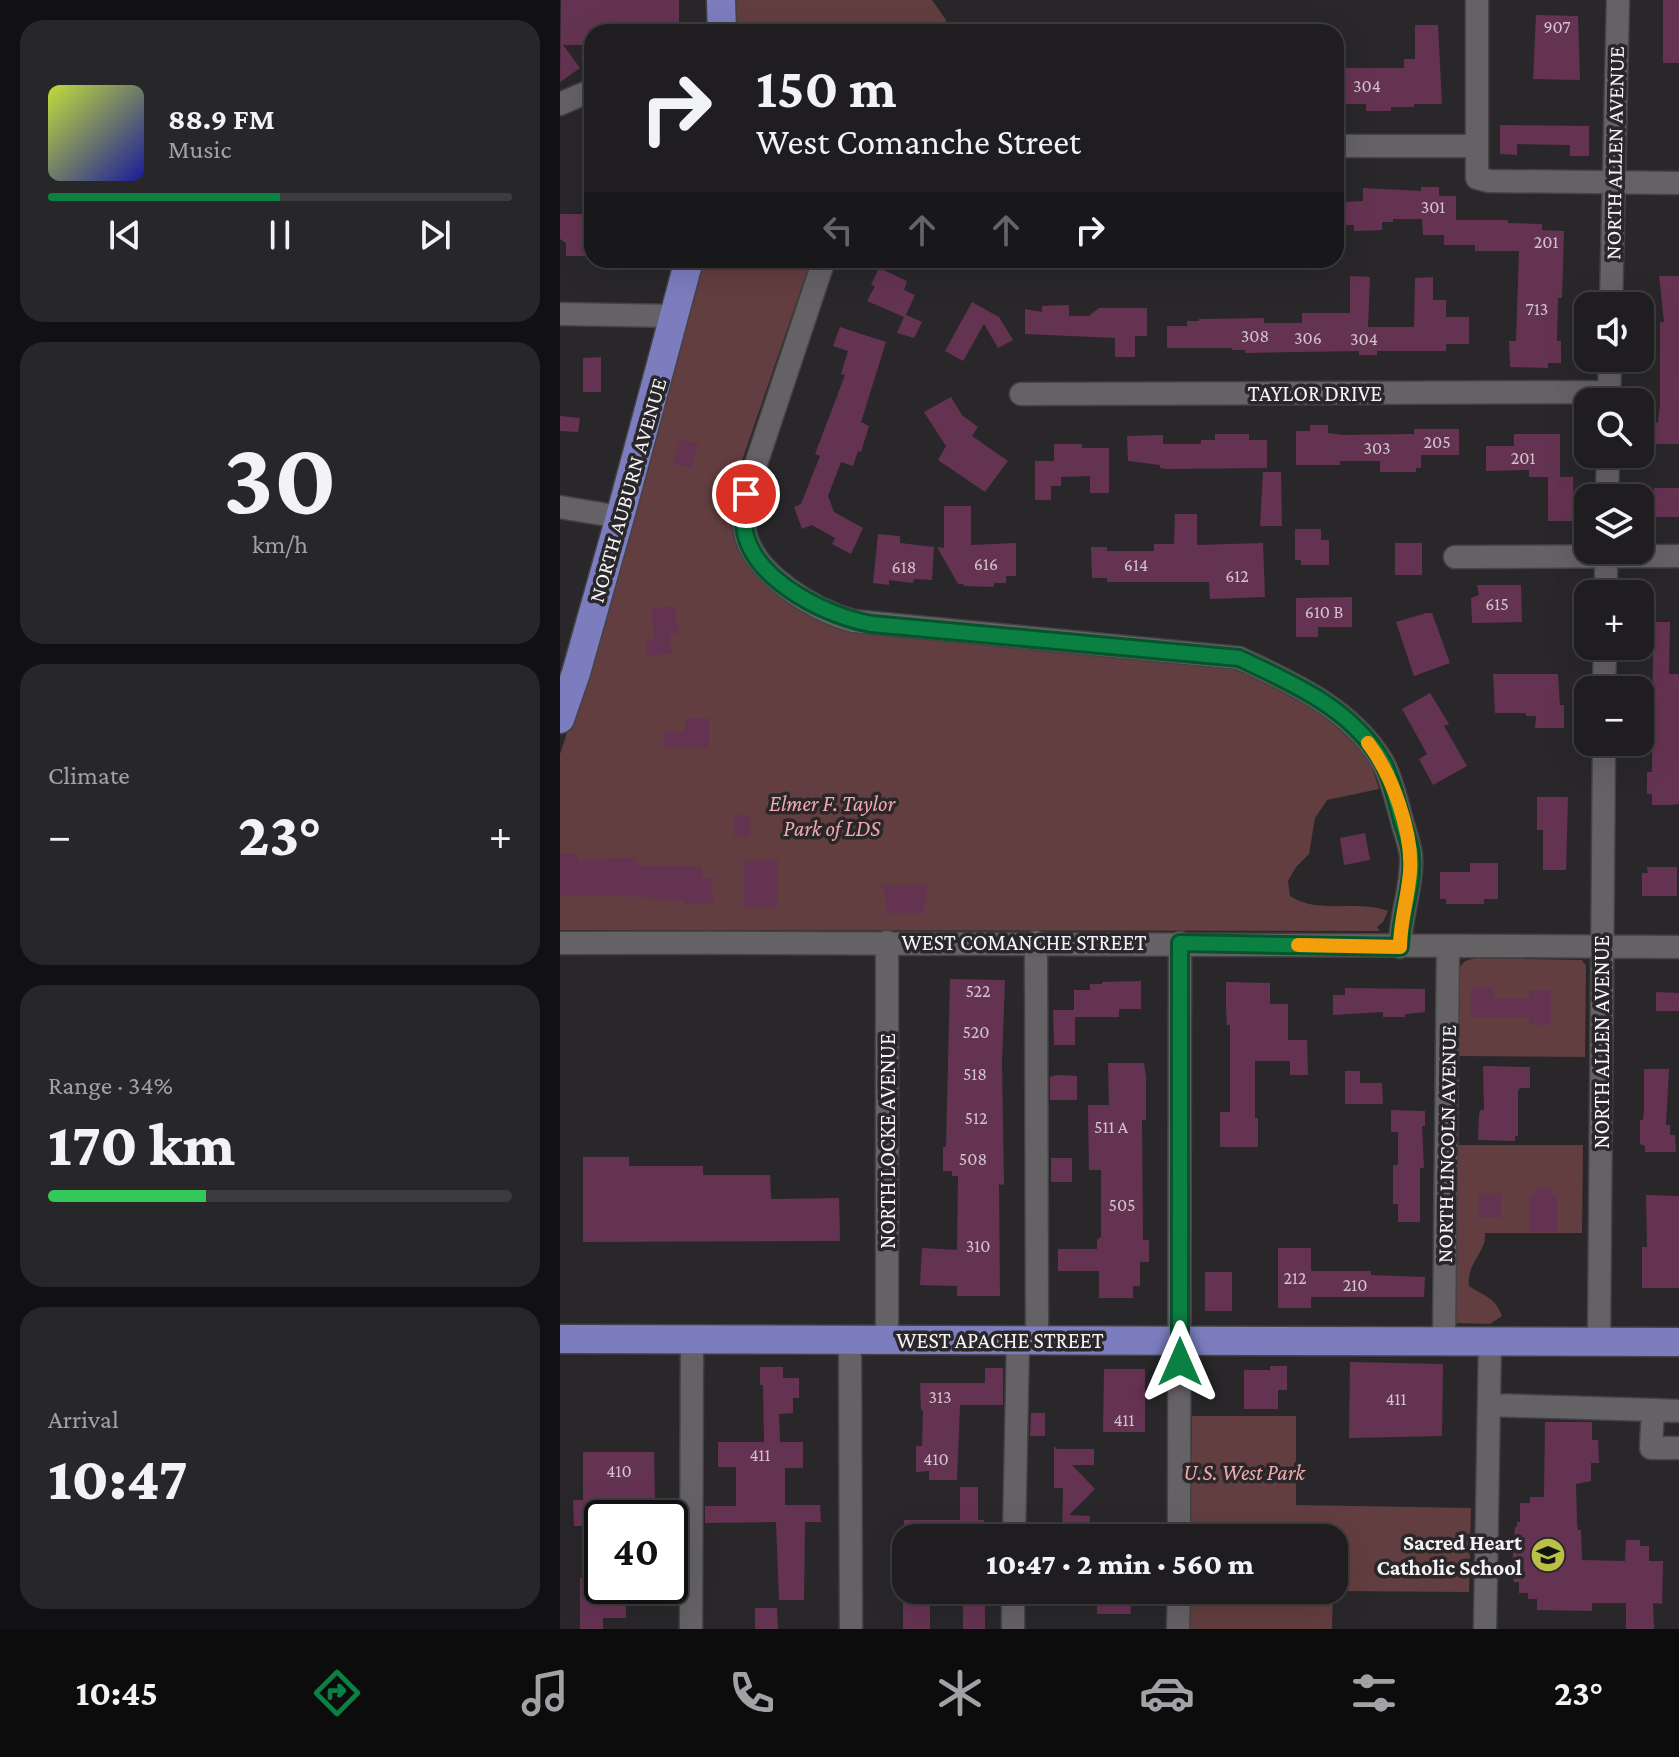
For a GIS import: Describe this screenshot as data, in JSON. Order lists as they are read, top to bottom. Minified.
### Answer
{"streets":{"main road":["NORTH AUBURN AVENUE","WEST APACHE STREET"],"street":["NORTH ALLEN AVENUE","TAYLOR DRIVE","WEST COMANCHE STREET","NORTH LOCKE AVENUE","NORTH LINCOLN AVENUE"]},"crossings":[["NORTH ALLEN AVENUE","WEST COMANCHE STREET"],["NORTH ALLEN AVENUE","WEST APACHE STREET"],["WEST COMANCHE STREET","NORTH LOCKE AVENUE"],["WEST COMANCHE STREET","NORTH LINCOLN AVENUE"],["NORTH LOCKE AVENUE","WEST APACHE STREET"],["NORTH LINCOLN AVENUE","WEST APACHE STREET"]],"parks":["Elmer F. Taylor Park of LDS","U.S. West Park"],"places":{"school or university":["Sacred Heart Catholic School"]},"house_numbers":["907","304","301","201","713","308","306","304","205","303","201","616","614","618","612","615","610 B","522","520","518","512","511 A","508","505","310","212","210","313","411","411","411","410","410"],"page":{"turn":["150 m","West Comanche Street"],"song":["88.9 FM","Music"],"map_buttons":["+","−"],"tile":[["30","km/h"],"Climate",["Range · 34%","170 km"],["Arrival","10:47"]],"heat":["−","23°","+"],"limit":"40","trip":"10:47 · 2 min · 560 m","tabs":["10:45","23°"]}}
